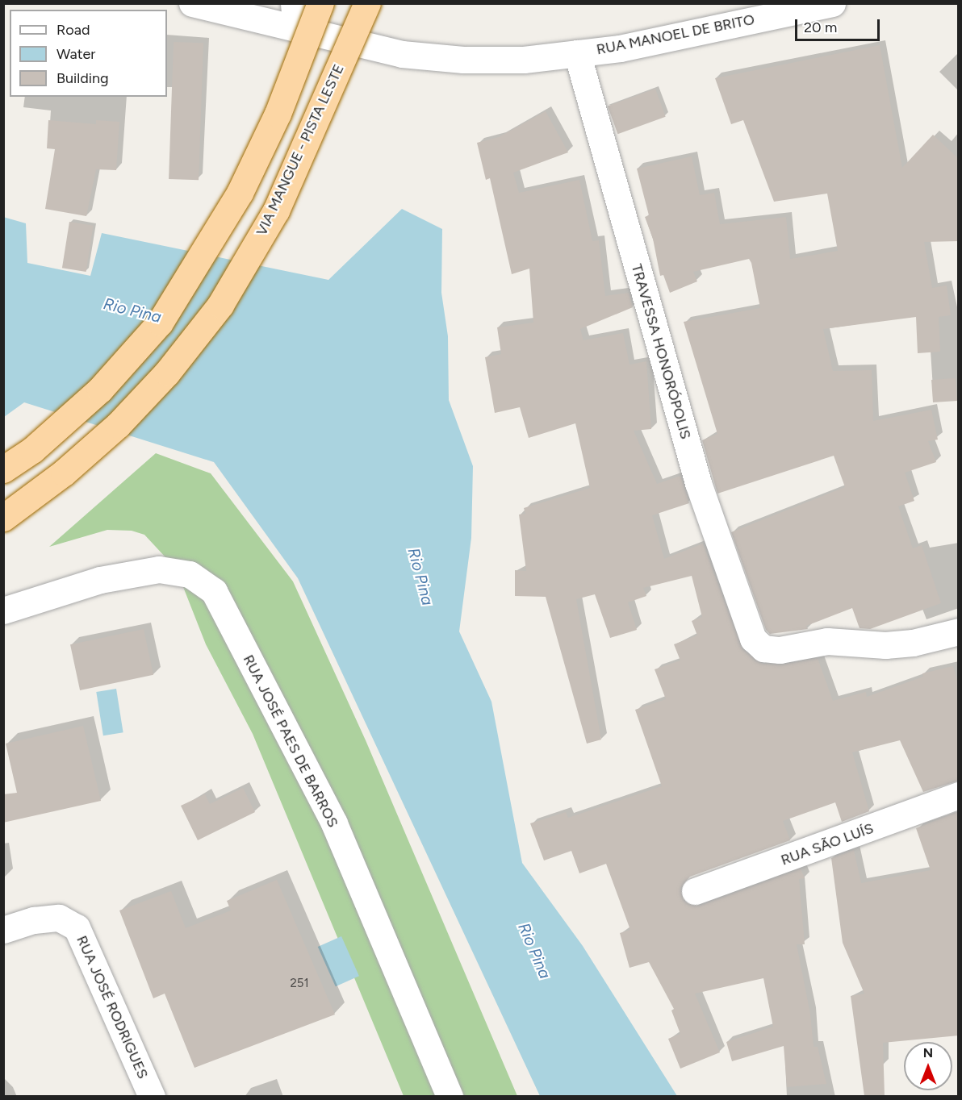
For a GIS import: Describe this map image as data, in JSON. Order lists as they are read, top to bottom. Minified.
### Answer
{"streets":{"main road":["VIA MANGUE - PISTA LESTE"],"street":["RUA MANOEL DE BRITO","TRAVESSA HONORÓPOLIS","RUA JOSÉ PAES DE BARROS","RUA SÃO LUÍS","RUA JOSÉ RODRIGUES"]},"crossings":[["RUA MANOEL DE BRITO","TRAVESSA HONORÓPOLIS"]],"water":["Rio Pina"],"house_numbers":["251"],"legend":["Road","Water","Building"],"scale_bar":"20 m","north":"top"}
